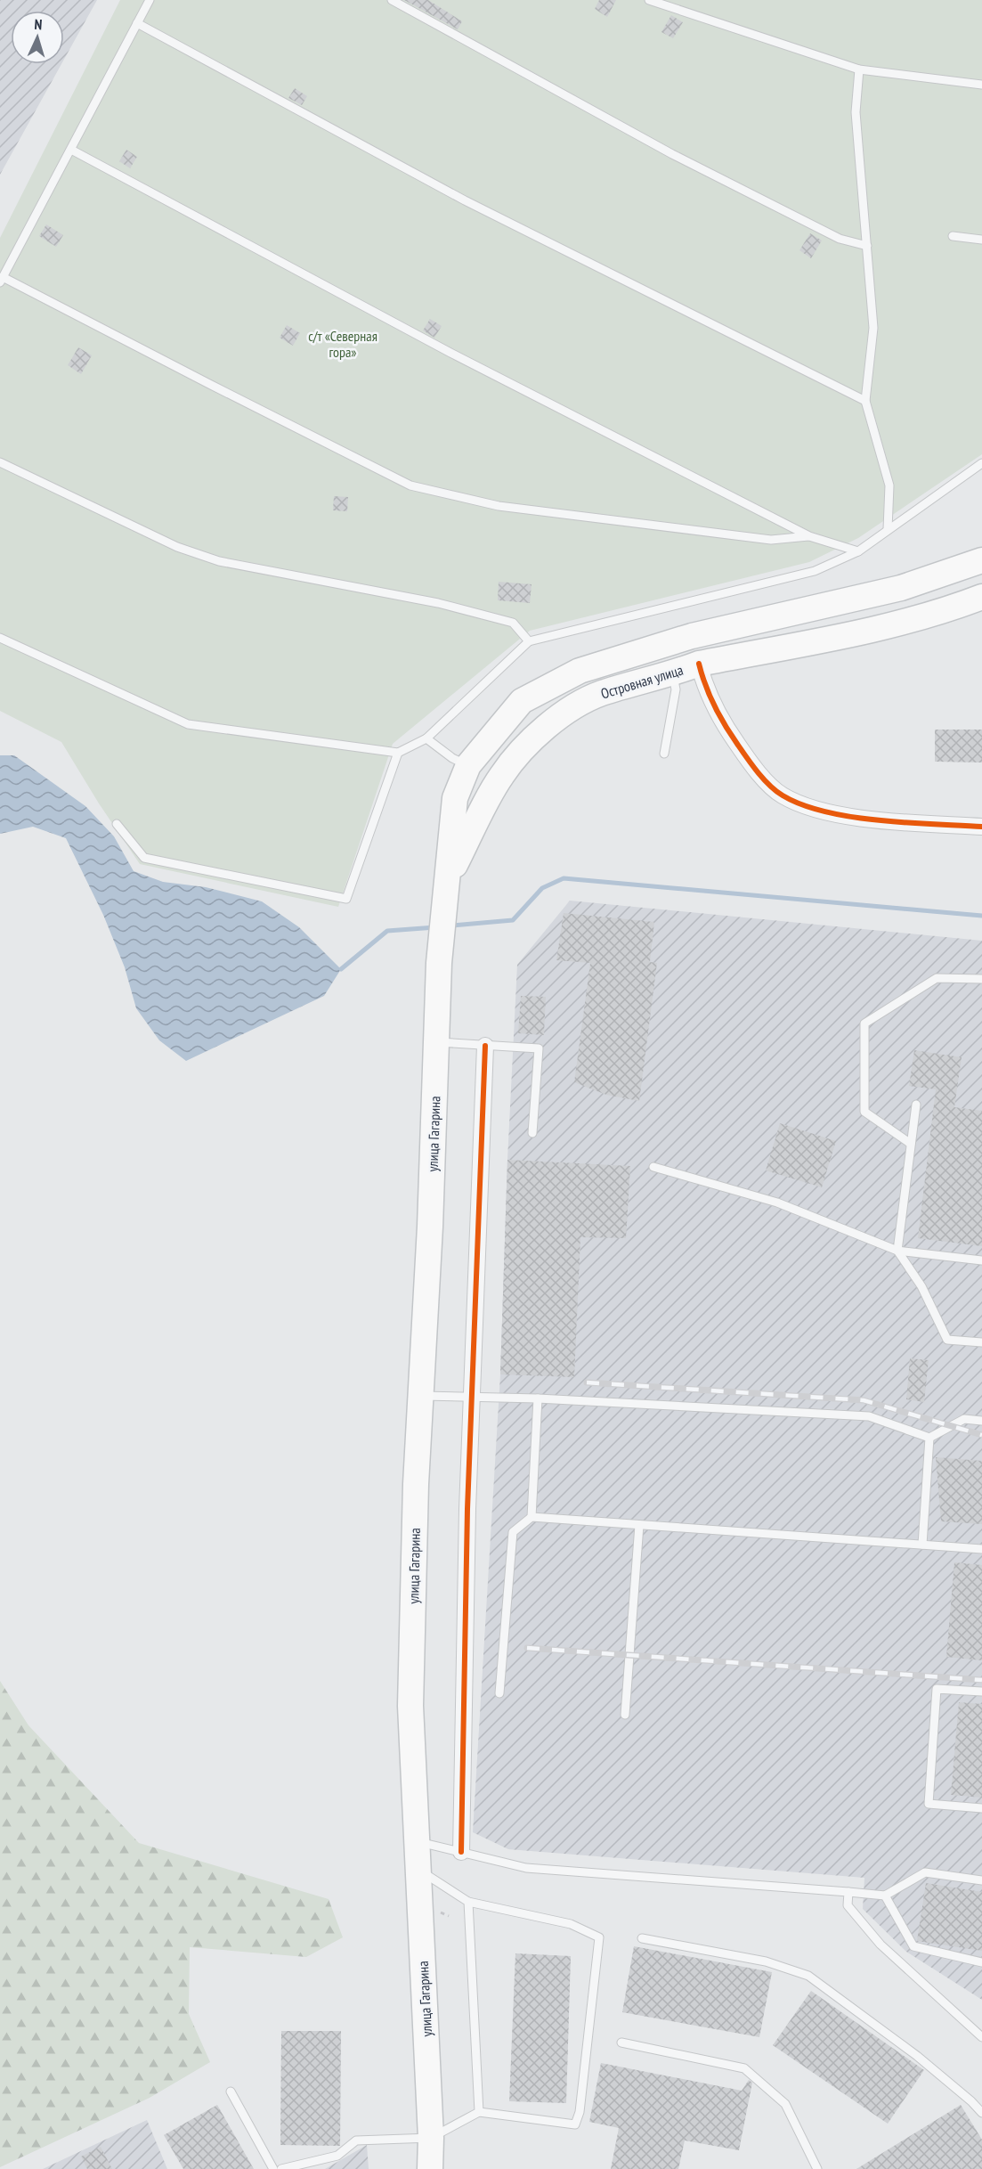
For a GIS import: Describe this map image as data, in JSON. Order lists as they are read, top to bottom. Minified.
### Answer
{"streets":{"main road":["Островная улица","улица Гагарина"]},"crossings":[["Островная улица","улица Гагарина"]],"parks":["с/т «Северная гора»"],"north":"top"}
